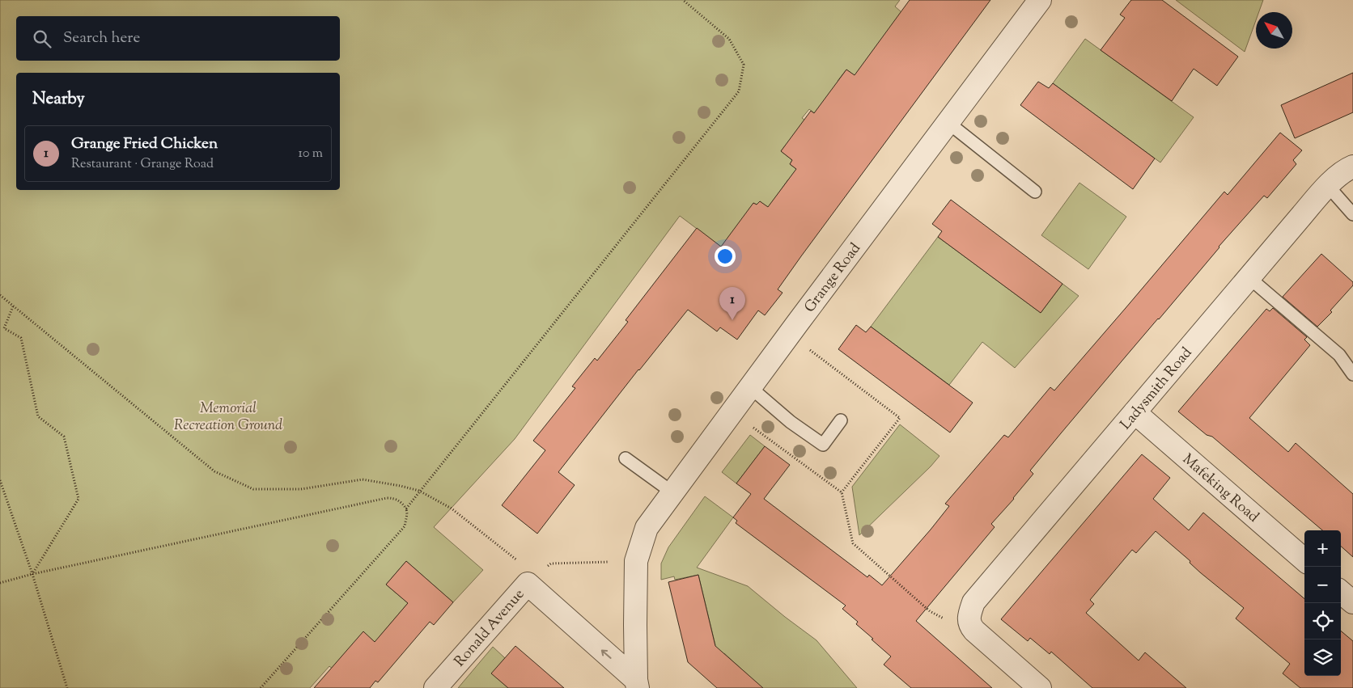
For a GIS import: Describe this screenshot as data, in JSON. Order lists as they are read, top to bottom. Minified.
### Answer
{"streets":{"street":["Grange Road","Ladysmith Road","Mafeking Road","Ronald Avenue"]},"crossings":[["Grange Road","Ronald Avenue"],["Ladysmith Road","Mafeking Road"]],"parks":["Memorial Recreation Ground"],"north":"top left","page":{"search":"Search here","heading":"Nearby","list":[{"mark":"1","name":"Grange Fried Chicken","note":"Restaurant · Grange Road","value":"10 m"}],"pins":"1","map_buttons":["+","−"]}}
